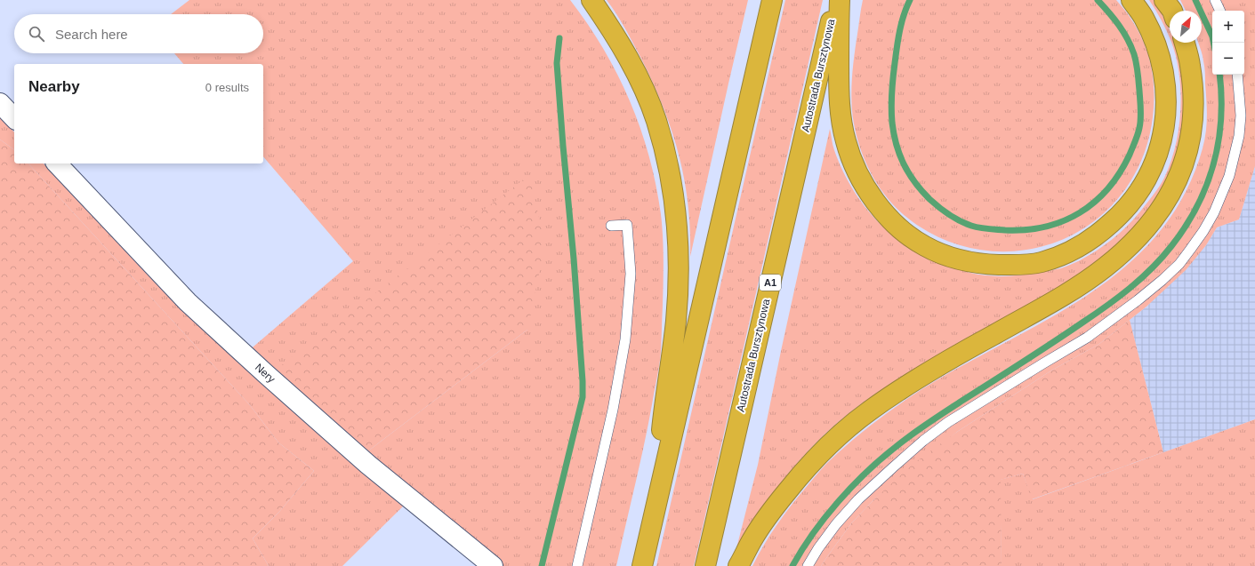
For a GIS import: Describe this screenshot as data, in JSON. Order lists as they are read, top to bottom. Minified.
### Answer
{"streets":{"highway":["Autostrada Bursztynowa","A1"],"street":["Nery"]},"north":"top right","page":{"map_buttons":["+","−"],"search":"Search here","heading":["Nearby","0 results"]}}
